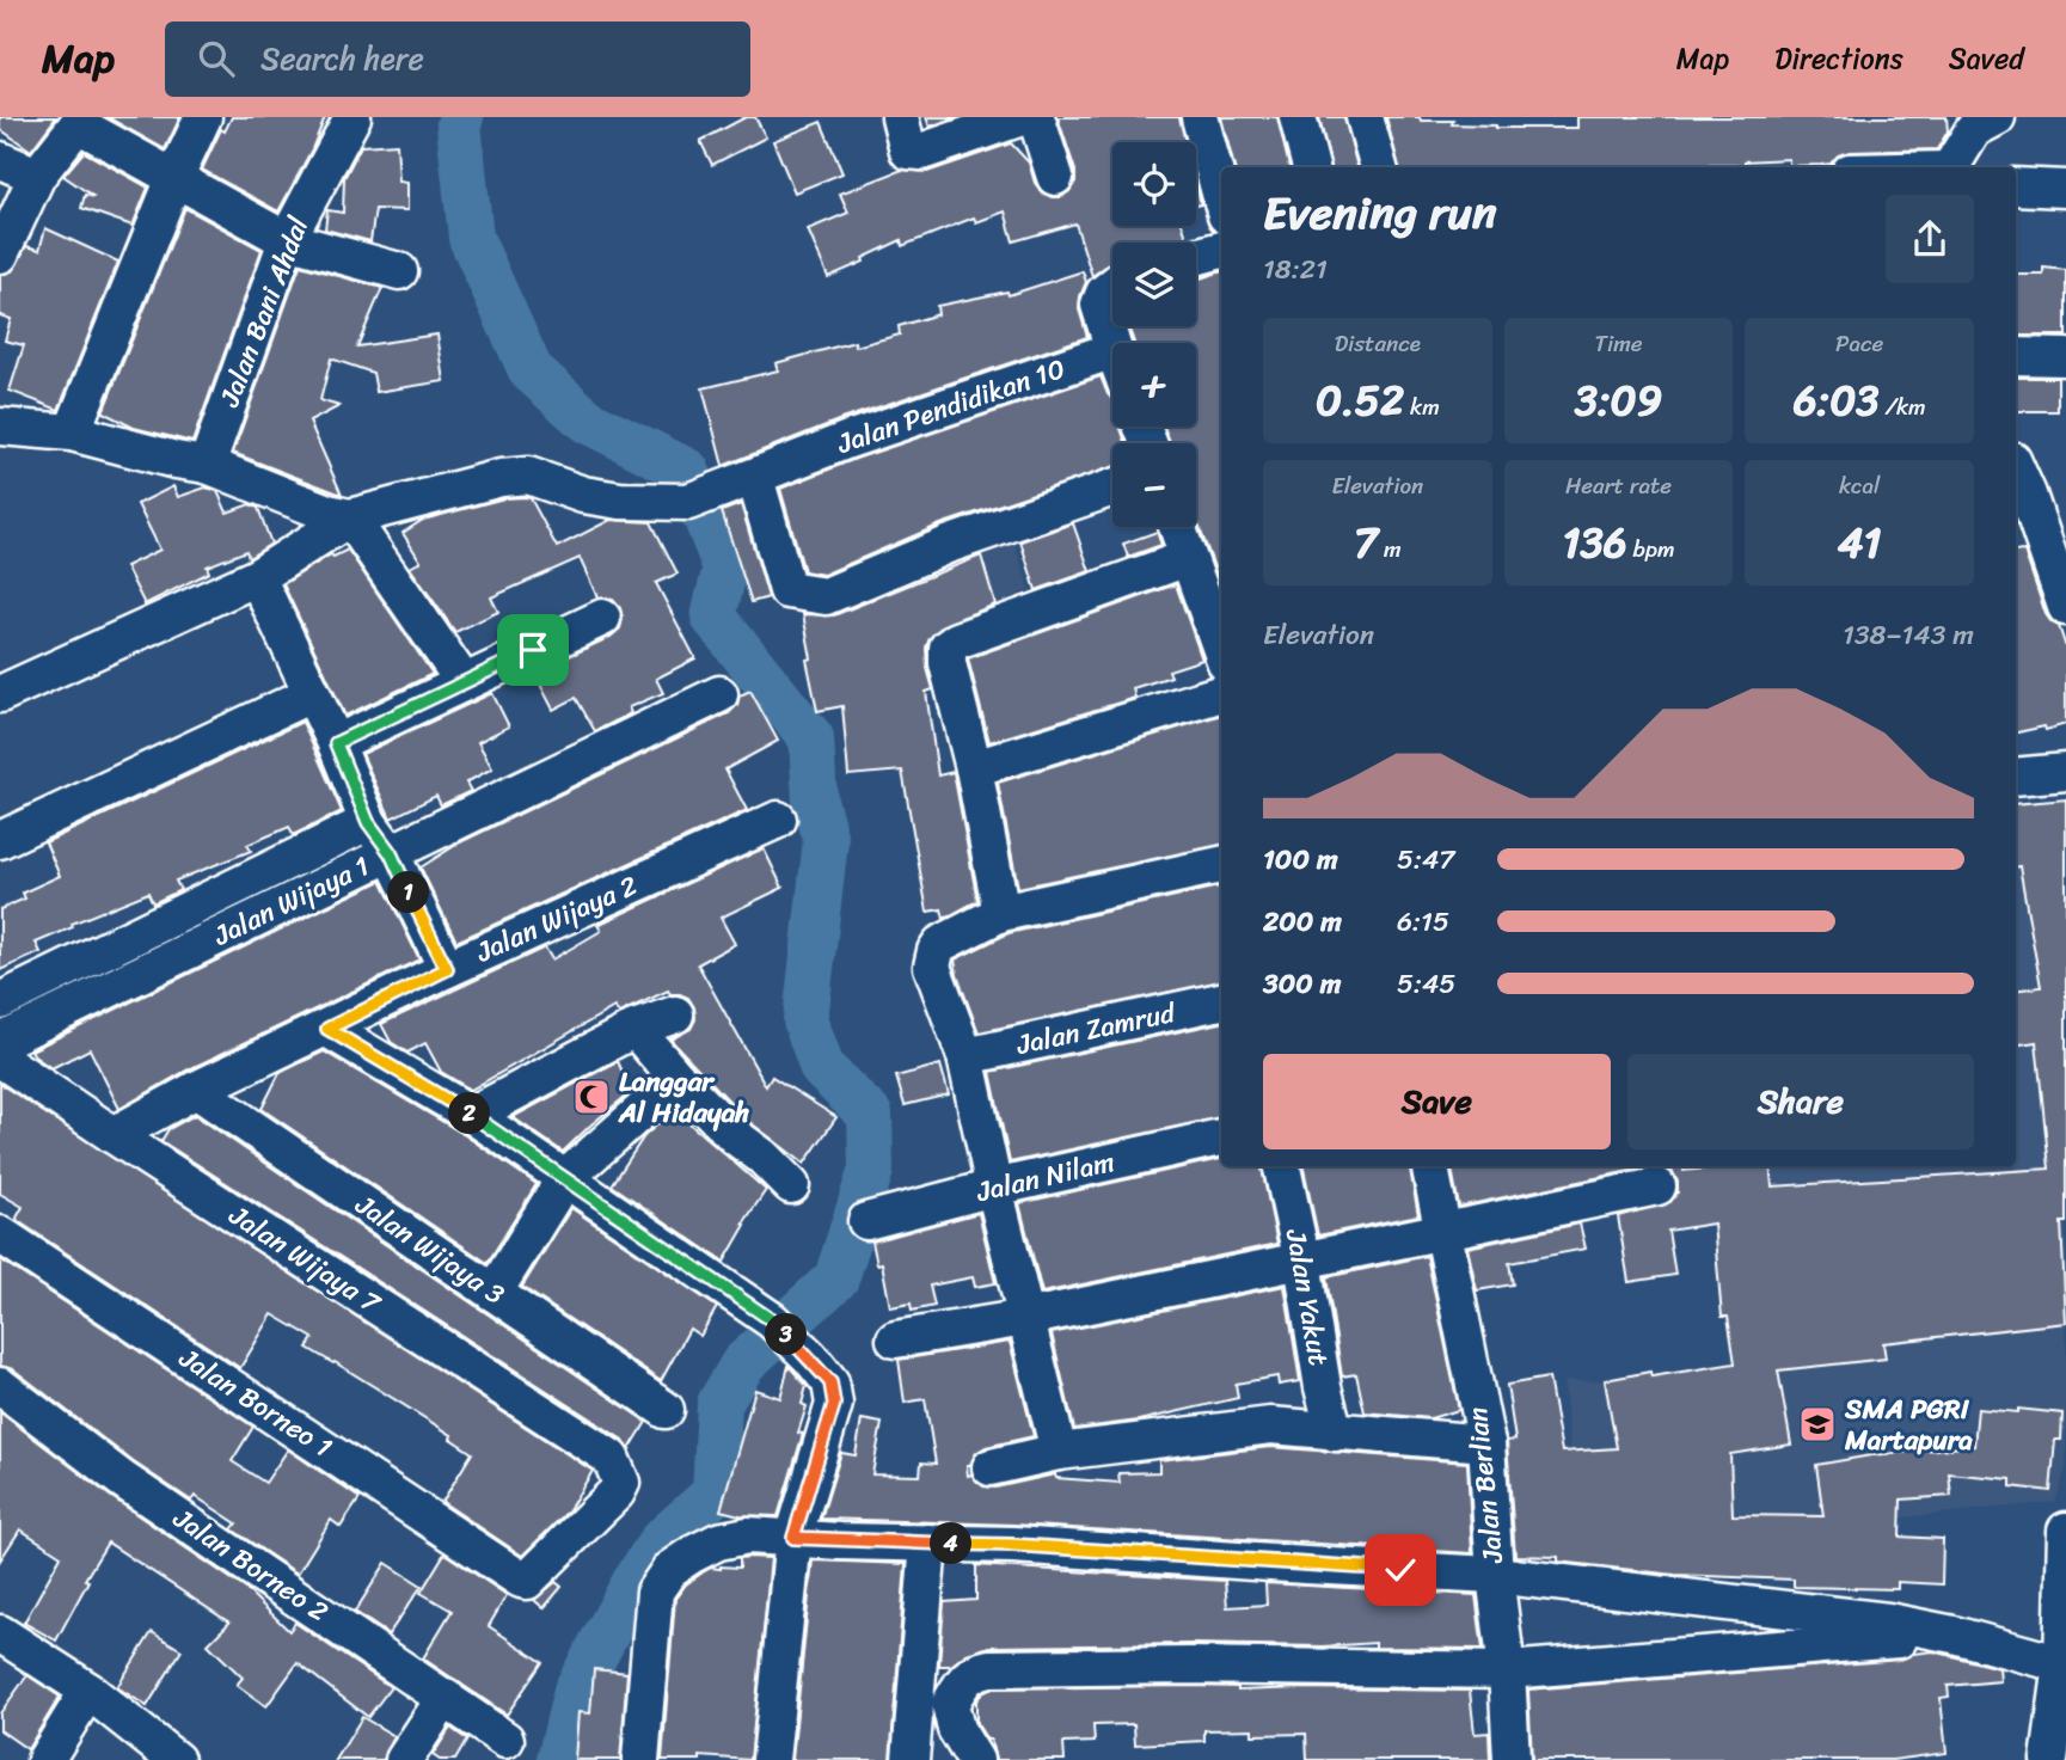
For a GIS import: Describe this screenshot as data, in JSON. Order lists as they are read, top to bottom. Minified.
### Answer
{"streets":{"street":["Jalan Bani Ahdal","Jalan Pendidikan 10","Jalan Wijaya 1","Jalan Wijaya 2","Jalan Zamrud","Jalan Nilam","Jalan Wijaya 3","Jalan Wijaya 7","Jalan Yakut","Jalan Borneo 1","Jalan Berlian","Jalan Borneo 2"]},"crossings":[["Jalan Wijaya 2","Jalan Wijaya 3"],["Jalan Wijaya 2","Jalan Wijaya 7"],["Jalan Wijaya 7","Jalan Borneo 1"]],"places":{"mosque":["Langgar Al Hidayah"],"school or university":["SMA PGRI Martapura"]},"page":{"header":"Map","search":"Search here","nav":["Map","Directions","Saved"],"map_buttons":["+","−"],"heading":["Evening run","18:21"],"stats":[["Distance","0.52 km"],["Time","3:09"],["Pace","6:03 /km"],["Elevation","7 m"],["Heart rate","136 bpm"],["kcal","41"]],"chart":["Elevation","138–143 m"],"list":[{"name":"100 m","note":"5:47"},{"name":"200 m","note":"6:15"},{"name":"300 m","note":"5:45"}],"pins":["1","2","3","4"],"buttons":["Save","Share"]}}
